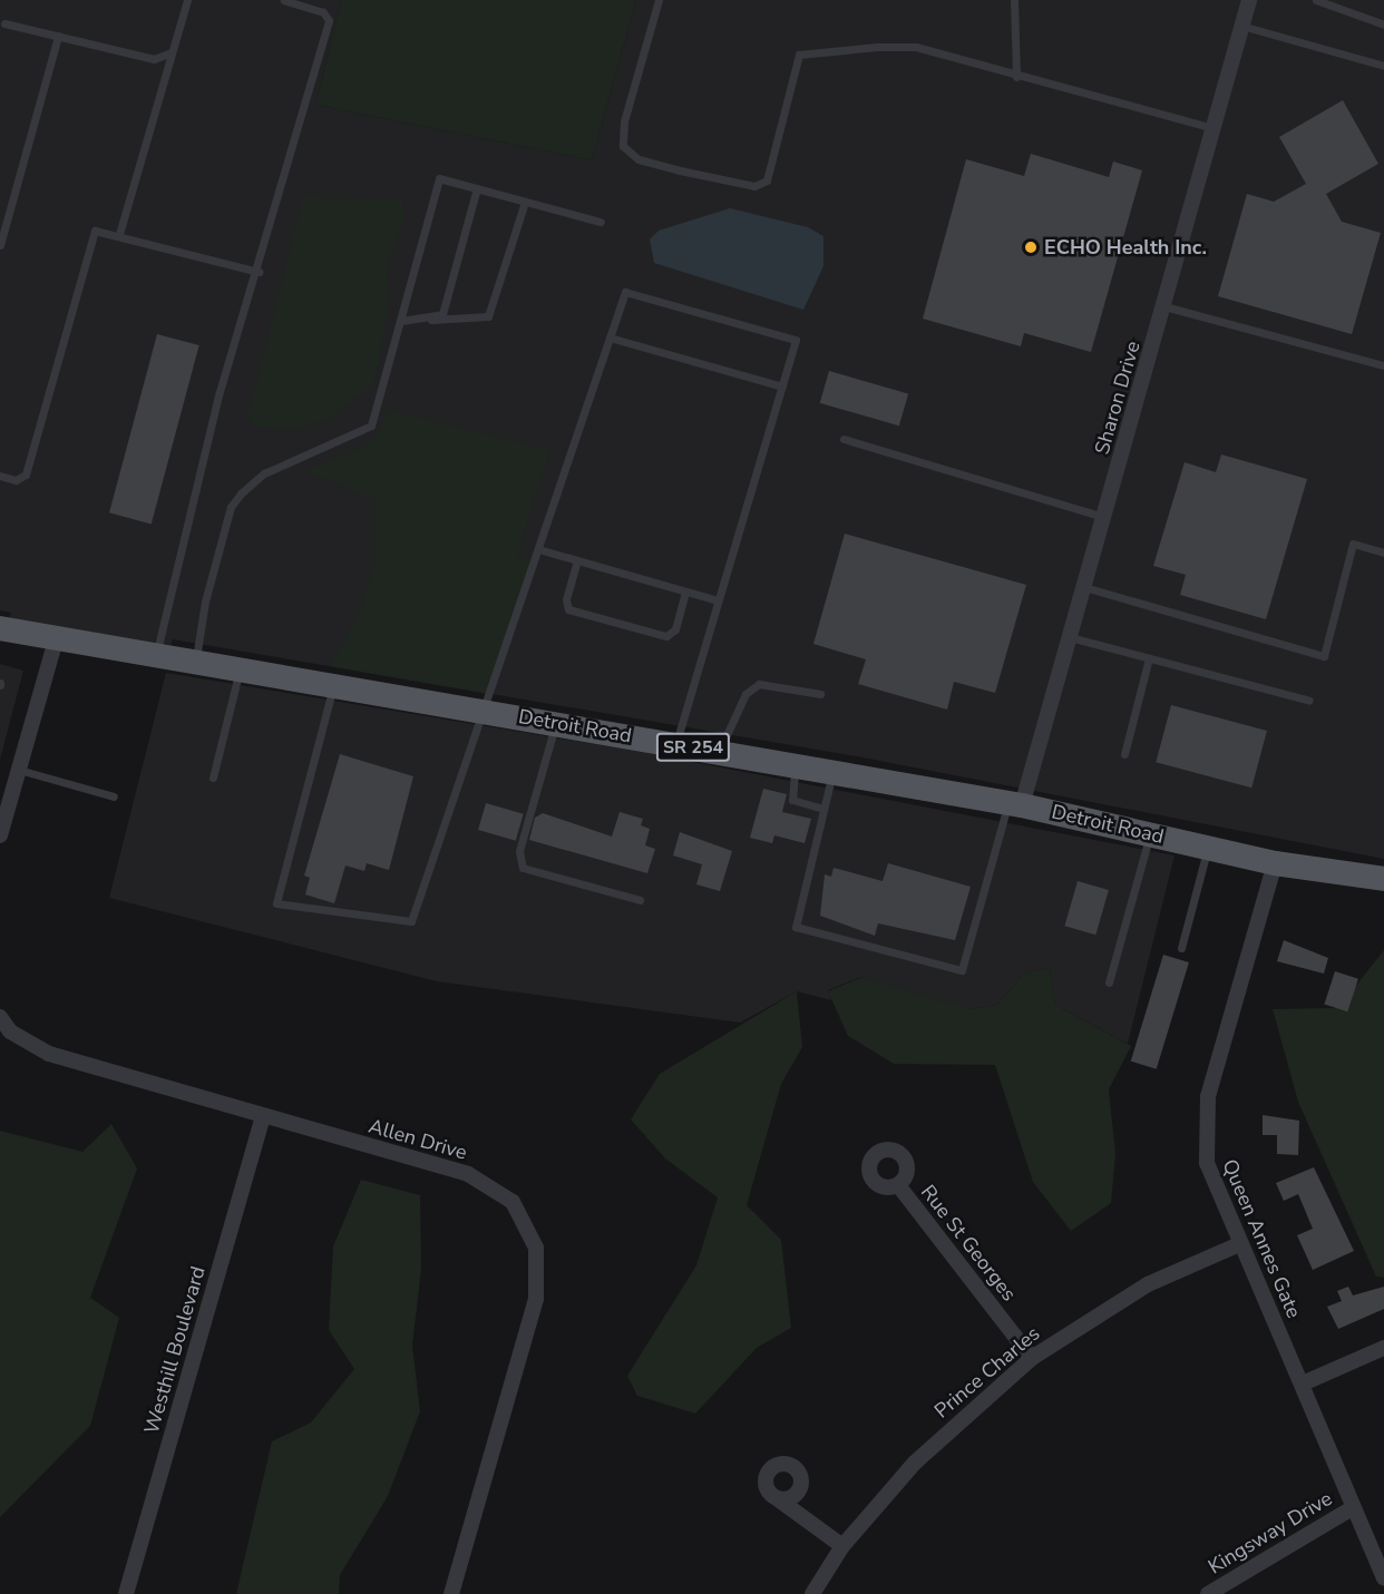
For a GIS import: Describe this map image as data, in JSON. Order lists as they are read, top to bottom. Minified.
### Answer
{"streets":{"main road":["Detroit Road","SR 254"],"street":["Sharon Drive","Allen Drive","Queen Annes Gate","Rue St Georges","Westhill Boulevard","Prince Charles","Kingsway Drive"]},"crossings":[["Sharon Drive","Detroit Road"],["Detroit Road","Queen Annes Gate"],["Allen Drive","Westhill Boulevard"],["Queen Annes Gate","Prince Charles"],["Queen Annes Gate","Kingsway Drive"],["Rue St Georges","Prince Charles"]],"places":["ECHO Health Inc."]}
